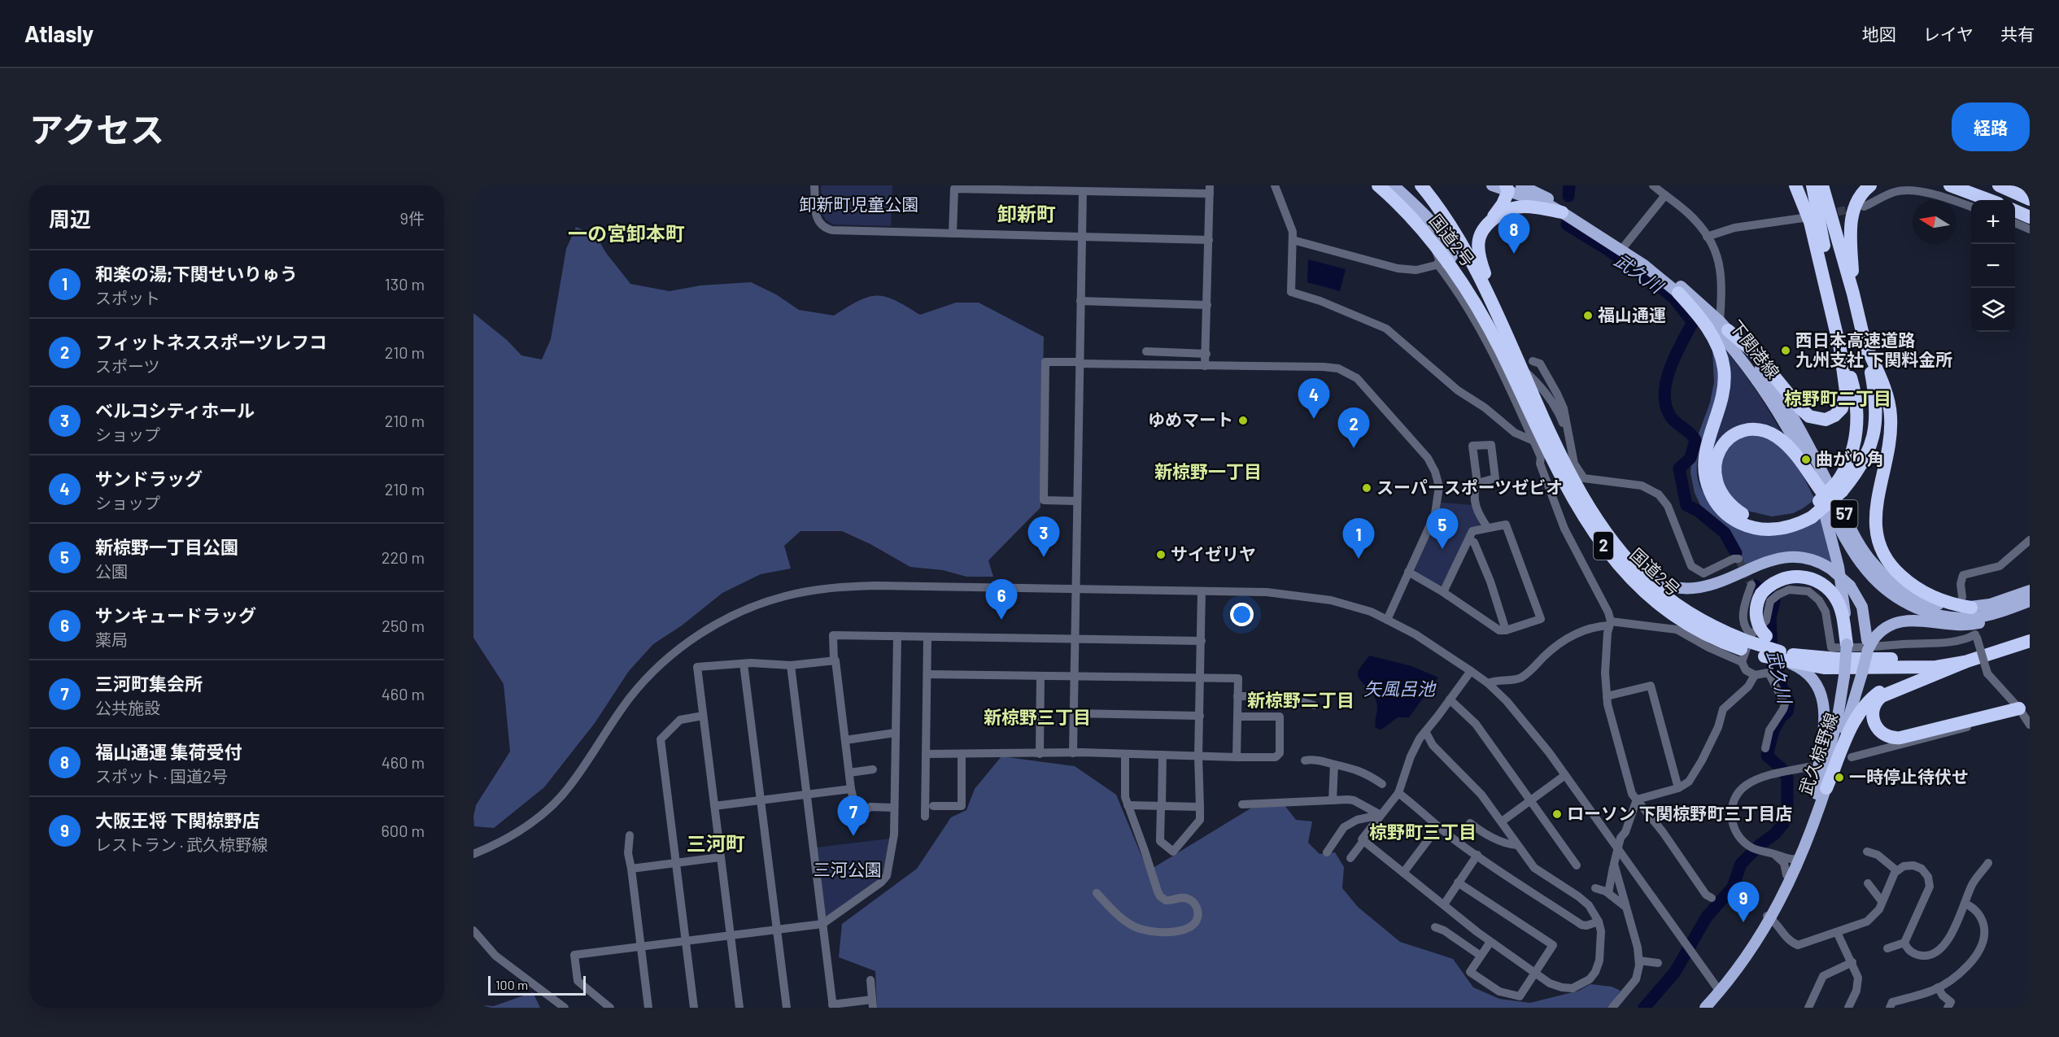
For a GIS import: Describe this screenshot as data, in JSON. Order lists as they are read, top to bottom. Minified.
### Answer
{"streets":{"highway":["国道2号","2"],"main road":["下関港線","57","武久椋野線"]},"crossings":[["国道2号","武久椋野線"],["下関港線","武久椋野線"]],"districts":["卸新町","一の宮卸本町","椋野町二丁目","新椋野一丁目","新椋野二丁目","新椋野三丁目","椋野町三丁目","三河町"],"water":["武久川","矢風呂池"],"parks":["卸新町児童公園","三河公園"],"places":["福山通運","西日本高速道路 九州支社 下関料金所","ゆめマート","曲がり角","スーパースポーツゼビオ","サイゼリヤ","一時停止待伏せ","ローソン 下関椋野町三丁目店"],"scale_bar":"100 m","north":"left","page":{"header":"Atlasly","nav":["地図","レイヤ","共有"],"title":"アクセス","buttons":"経路","heading":["周辺","9件"],"map_buttons":["+","−"],"pins":["8","4","2","5","3","1","6","7","9"],"list":[{"mark":"1","name":"和楽の湯;下関せいりゅう","note":"スポット","value":"130 m"},{"mark":"2","name":"フィットネススポーツレフコ","note":"スポーツ","value":"210 m"},{"mark":"3","name":"ベルコシティホール","note":"ショップ","value":"210 m"},{"mark":"4","name":"サンドラッグ","note":"ショップ","value":"210 m"},{"mark":"5","name":"新椋野一丁目公園","note":"公園","value":"220 m"},{"mark":"6","name":"サンキュードラッグ","note":"薬局","value":"250 m"},{"mark":"7","name":"三河町集会所","note":"公共施設","value":"460 m"},{"mark":"8","name":"福山通運 集荷受付","note":"スポット · 国道2号","value":"460 m"},{"mark":"9","name":"大阪王将 下関椋野店","note":"レストラン · 武久椋野線","value":"600 m"}],"scale":"100 m"}}
